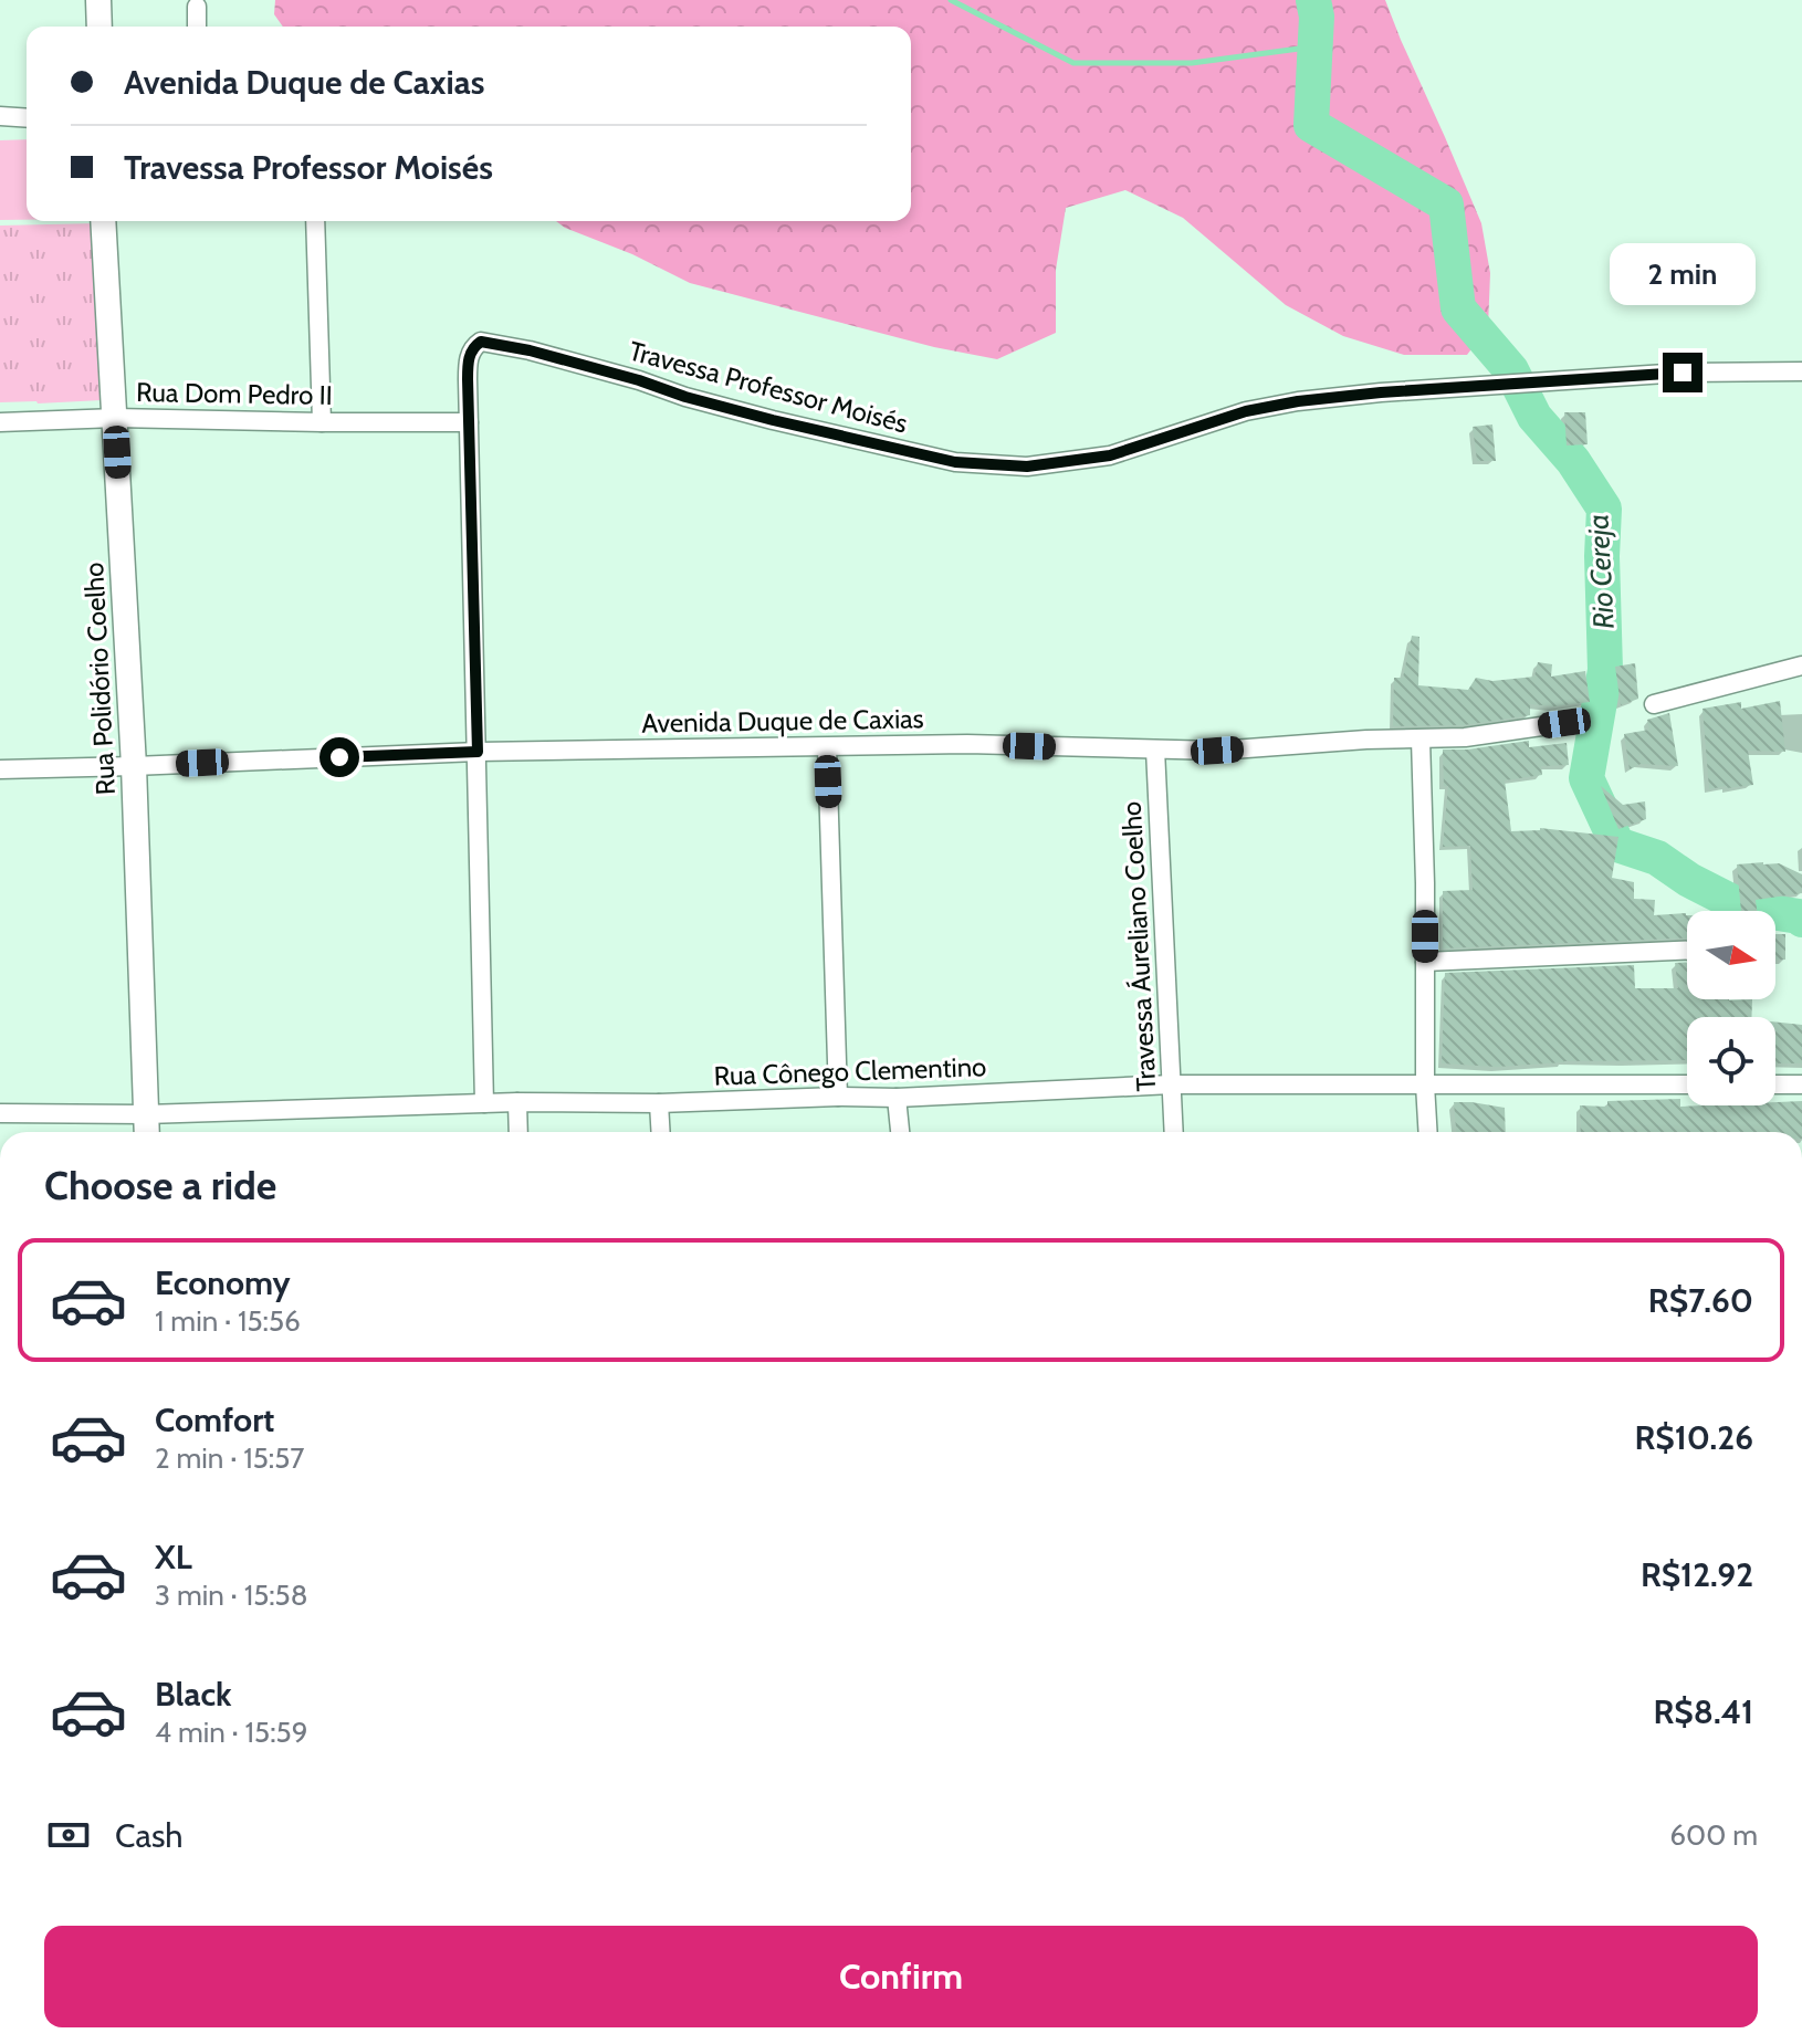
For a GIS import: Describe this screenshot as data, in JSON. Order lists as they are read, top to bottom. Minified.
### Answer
{"streets":{"street":["Travessa Professor Moisés","Rua Dom Pedro II","Rua Polidório Coelho","Avenida Duque de Caxias","Travessa Áureliano Coelho","Rua Cônego Clementino"]},"crossings":[["Travessa Professor Moisés","Rua Dom Pedro II"],["Travessa Professor Moisés","Avenida Duque de Caxias"],["Travessa Professor Moisés","Rua Cônego Clementino"],["Rua Dom Pedro II","Rua Polidório Coelho"],["Rua Polidório Coelho","Avenida Duque de Caxias"],["Rua Polidório Coelho","Rua Cônego Clementino"],["Avenida Duque de Caxias","Travessa Áureliano Coelho"],["Travessa Áureliano Coelho","Rua Cônego Clementino"]],"water":["Rio Cereja"],"north":"right","page":{"banner":["Avenida Duque de Caxias","Travessa Professor Moisés"],"bubble":"2 min","heading":"Choose a ride","list":[{"name":"Economy","note":"1 min · 15:56","value":"R$7.60"},{"name":"Comfort","note":"2 min · 15:57","value":"R$10.26"},{"name":"XL","note":"3 min · 15:58","value":"R$12.92"},{"name":"Black","note":"4 min · 15:59","value":"R$8.41"}],"pay":["Cash","600 m"],"buttons":"Confirm"}}
